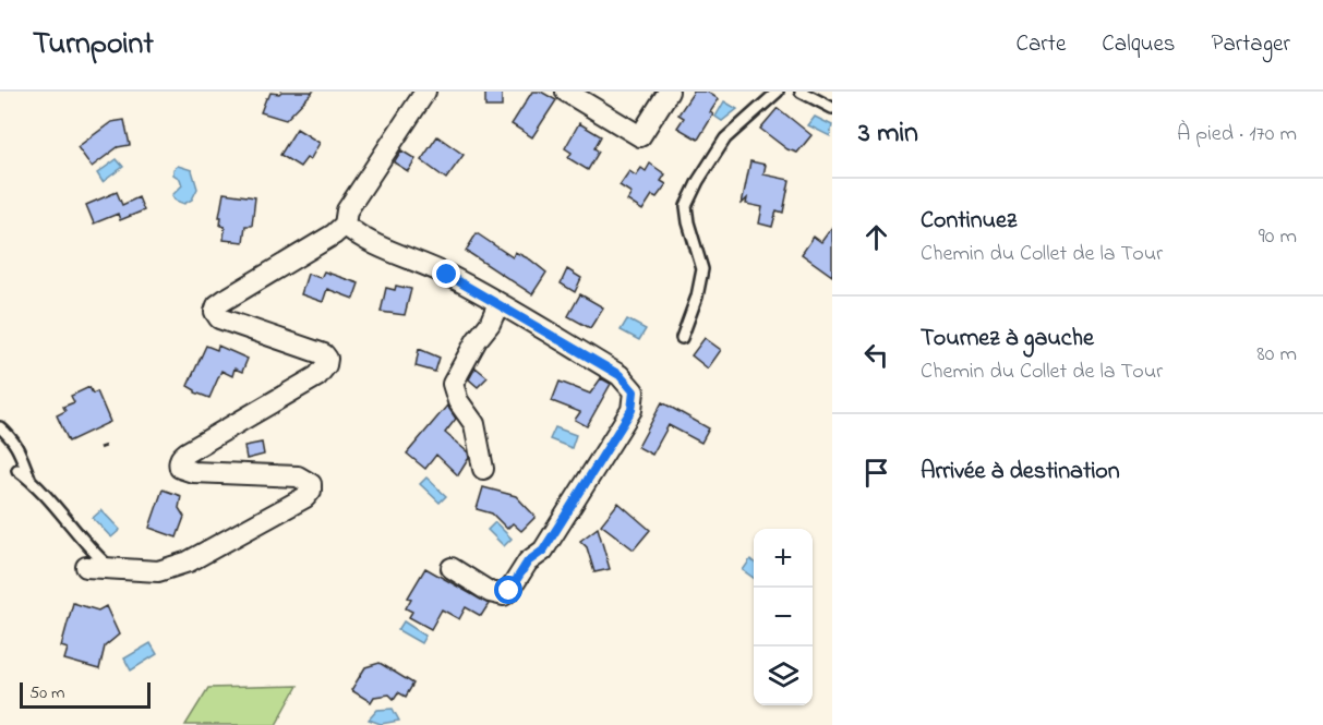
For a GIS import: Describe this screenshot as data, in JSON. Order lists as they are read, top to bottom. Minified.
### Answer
{"scale_bar":"50 m","page":{"header":"Turnpoint","nav":["Carte","Calques","Partager"],"heading":["3 min","À pied · 170 m"],"list":[["Continuez","Chemin du Collet de la Tour","90 m"],["Tournez à gauche","Chemin du Collet de la Tour","80 m"],"Arrivée à destination"],"map_buttons":["+","−"],"scale":"50 m"}}
